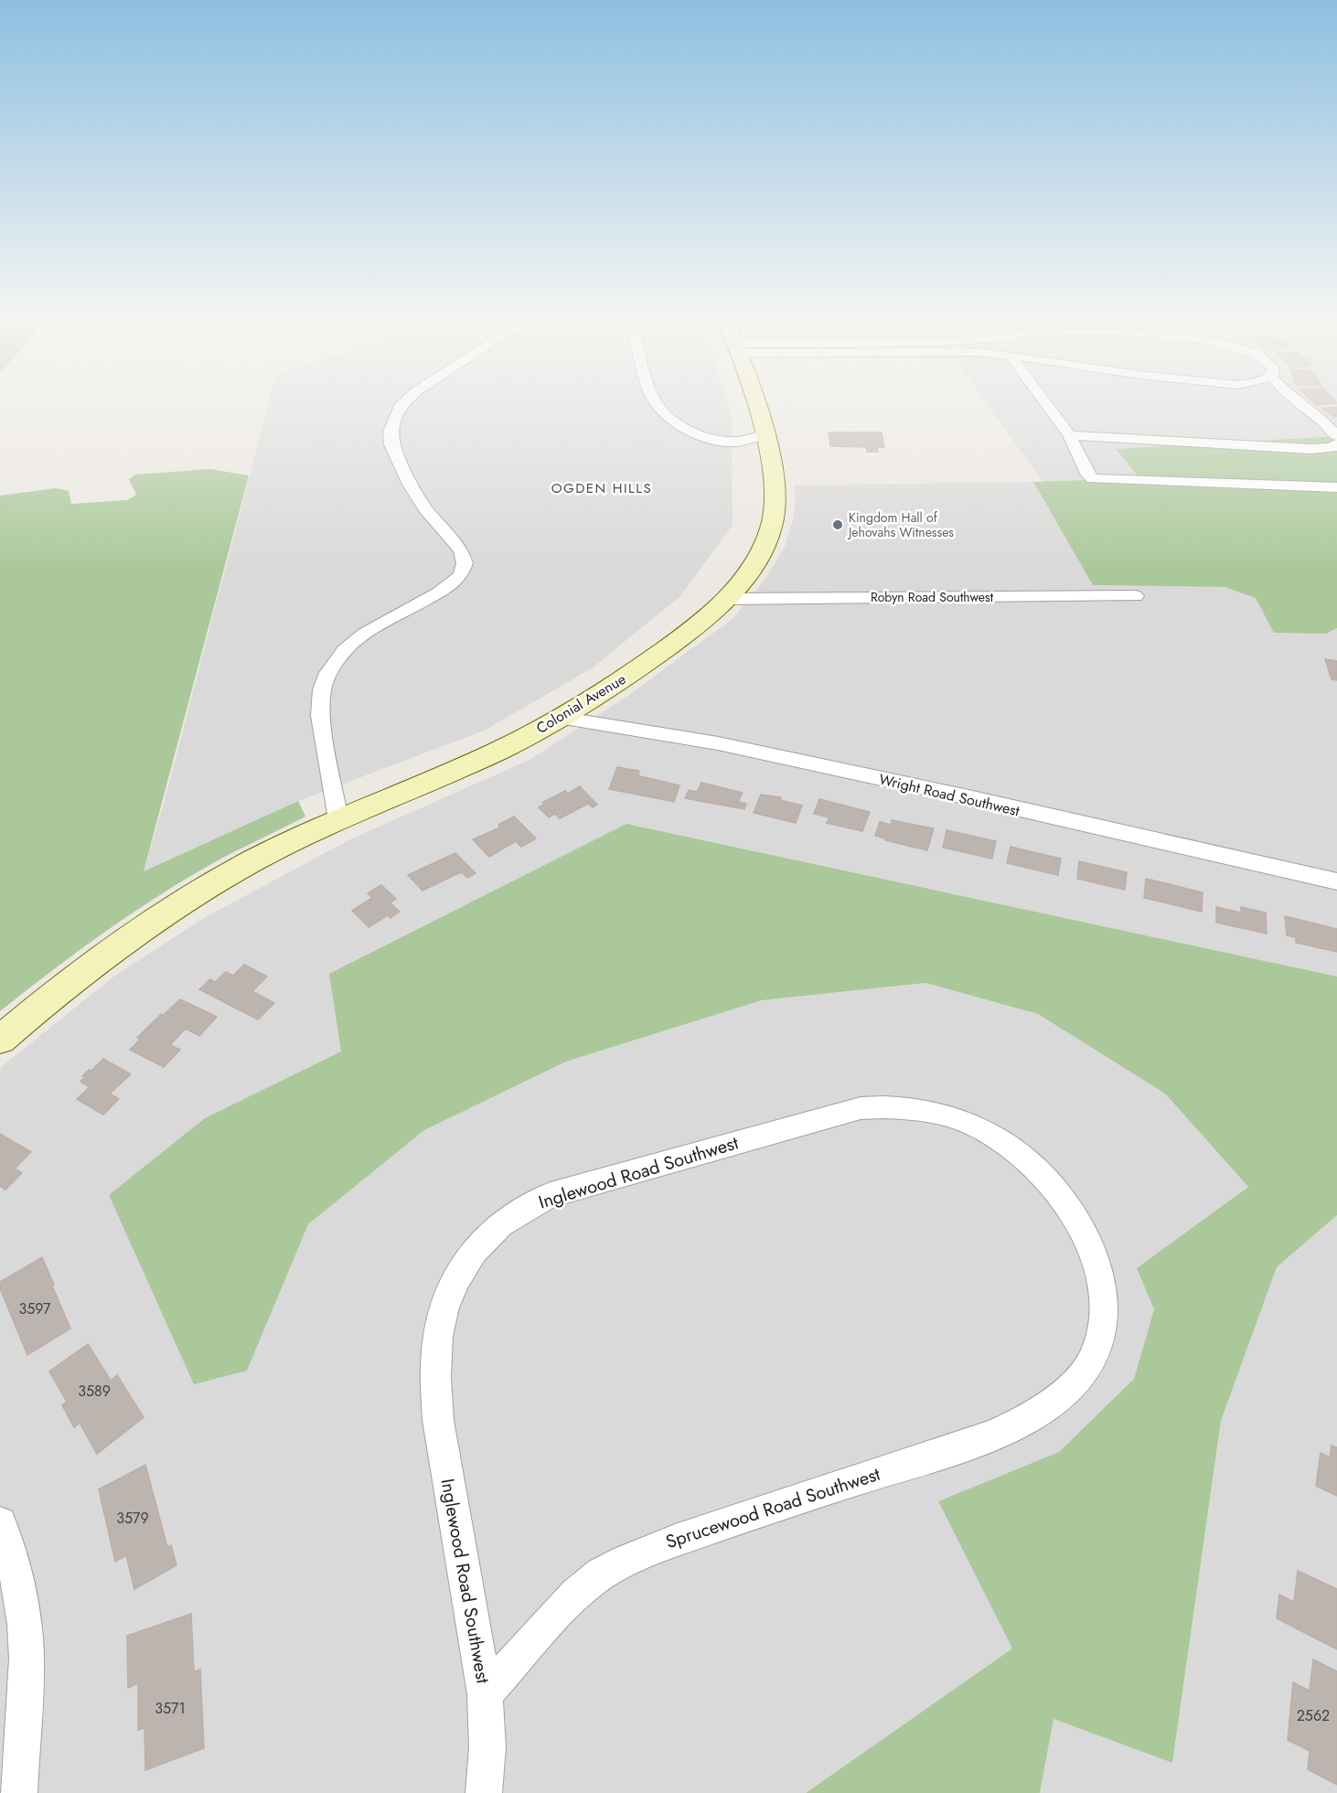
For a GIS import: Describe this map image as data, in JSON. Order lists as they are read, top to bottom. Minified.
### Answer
{"streets":{"main road":["Colonial Avenue"],"street":["Robyn Road Southwest","Wright Road Southwest","Inglewood Road Southwest","Sprucewood Road Southwest"]},"crossings":[["Robyn Road Southwest","Colonial Avenue"],["Colonial Avenue","Wright Road Southwest"],["Inglewood Road Southwest","Sprucewood Road Southwest"]],"districts":["OGDEN HILLS"],"places":["Kingdom Hall of Jehovahs Witnesses"],"house_numbers":["3597","3589","3579","3571","2562"]}
